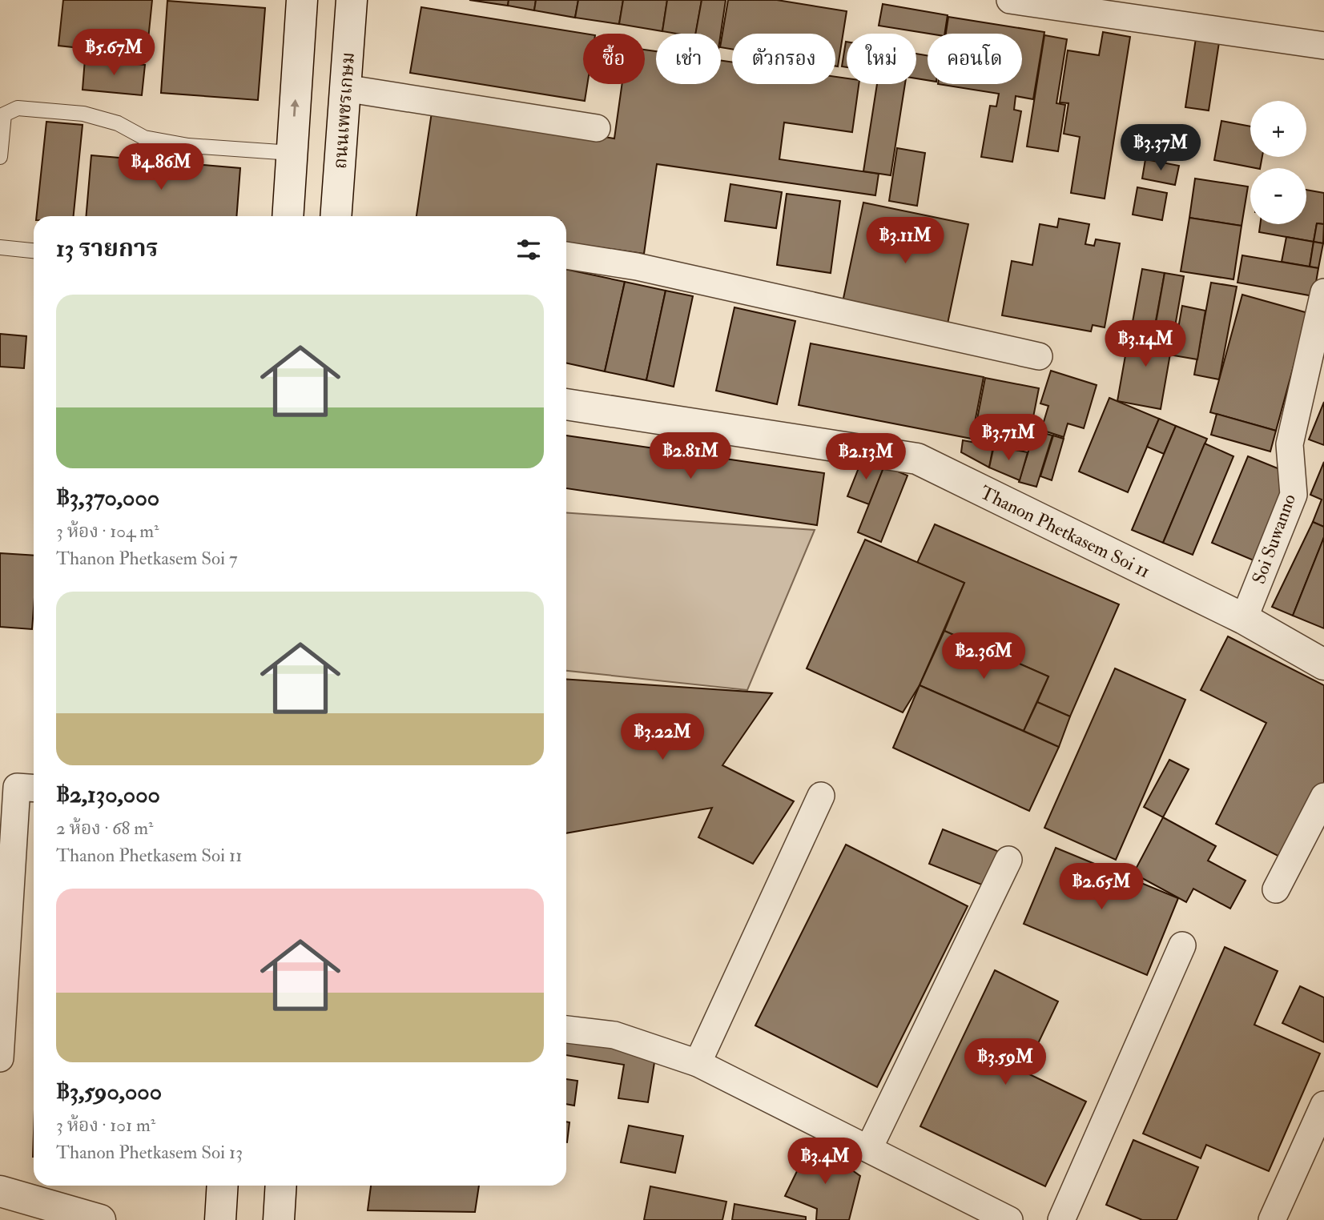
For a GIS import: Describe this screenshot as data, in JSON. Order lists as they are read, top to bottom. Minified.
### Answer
{"streets":{"street":["ถนนเพชรเกษม","Thanon Phetkasem Soi 11","Soi Suwanno"]},"crossings":[["Thanon Phetkasem Soi 11","Soi Suwanno"]],"page":{"price":["฿5.67M","฿3.37M","฿4.86M","฿3.11M","฿3.14M","฿3.71M","฿2.81M","฿2.13M","฿2.36M","฿3.22M","฿2.65M","฿3.59M","฿3.4M"],"chip":["ซื้อ","เช่า","ตัวกรอง","ใหม่","คอนโด"],"map_buttons":["+","−"],"heading":"13 รายการ","list":[{"name":"฿3,370,000","note":"3 ห้อง · 104 m² · Thanon Phetkasem Soi 7"},{"name":"฿2,130,000","note":"2 ห้อง · 68 m² · Thanon Phetkasem Soi 11"},{"name":"฿3,590,000","note":"3 ห้อง · 101 m² · Thanon Phetkasem Soi 13"}]}}
